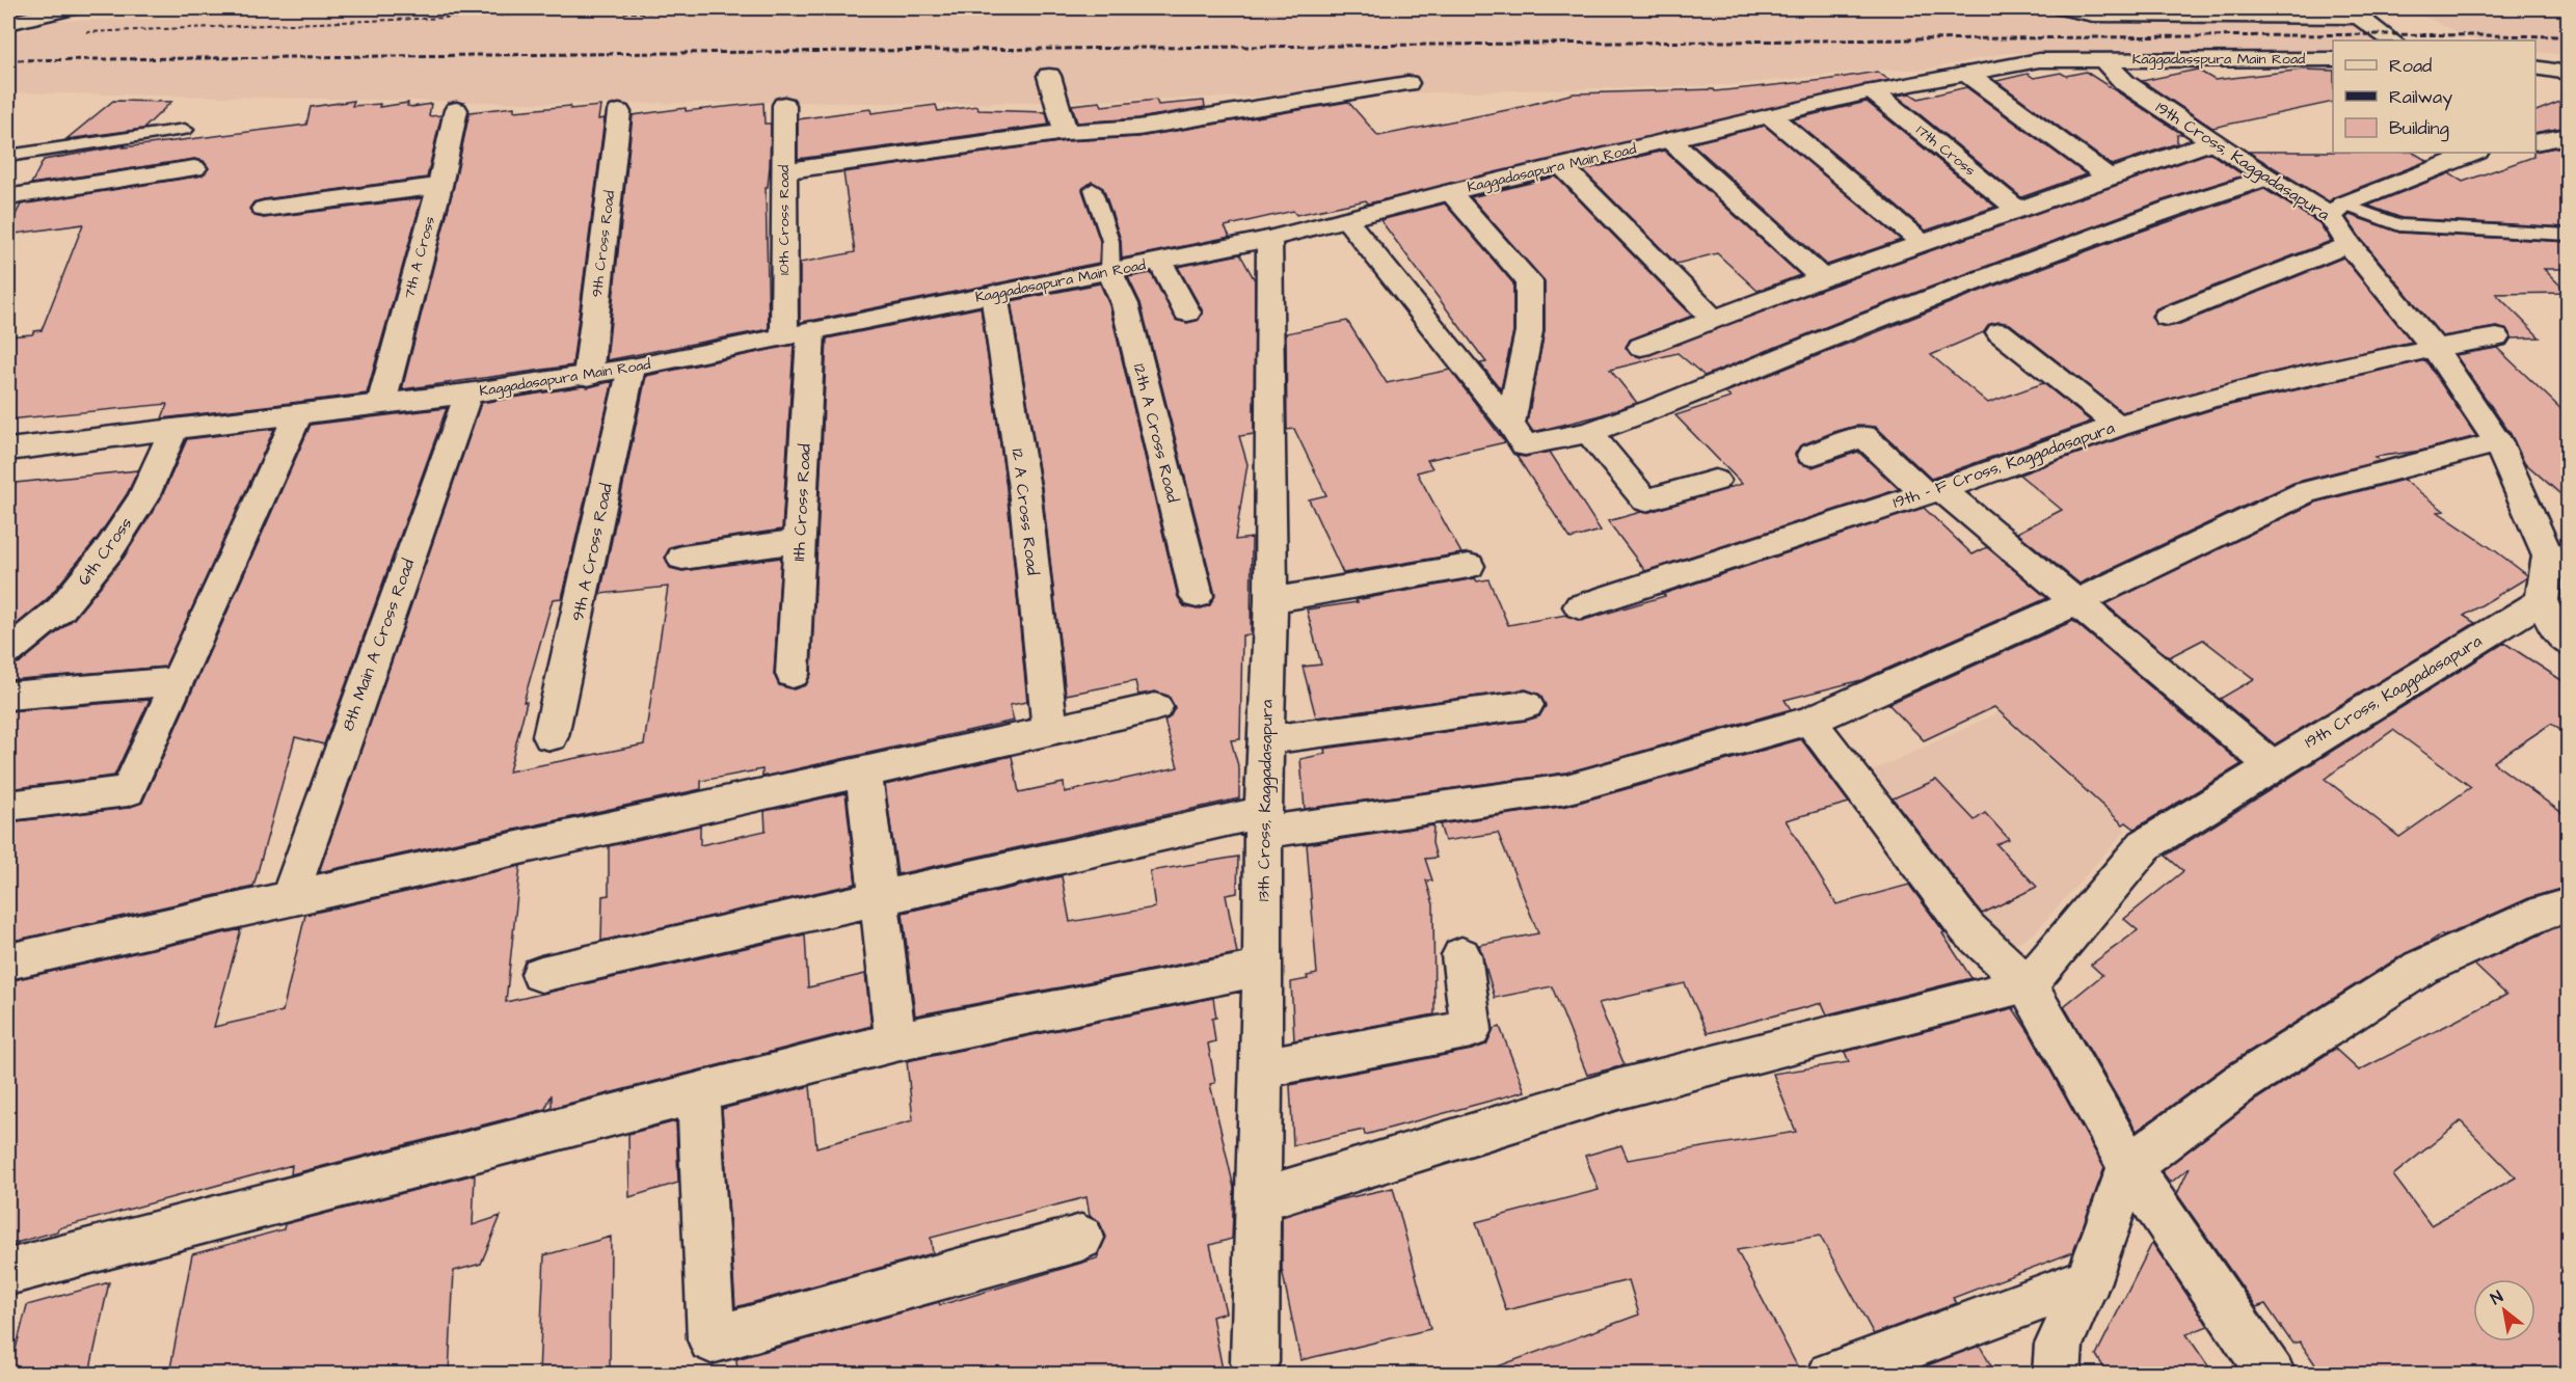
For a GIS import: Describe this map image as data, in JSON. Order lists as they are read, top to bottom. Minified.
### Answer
{"streets":{"street":["Kaggadasspura Main Road","17th Cross","19th Cross, Kaggadasapura","Kaggadasapura Main Road","10th Cross Road","9th Cross Road","7th A Cross","12th A Cross Road","19th - F Cross, Kaggadasapura","11th Cross Road","12 A Cross Road","6th Cross","9th A Cross Road","8th Main A Cross Road","13th Cross, Kaggadasapura"]},"crossings":[["Kaggadasspura Main Road","19th Cross, Kaggadasapura"],["Kaggadasspura Main Road","Kaggadasapura Main Road"],["17th Cross","Kaggadasapura Main Road"],["19th Cross, Kaggadasapura","Kaggadasapura Main Road"],["19th Cross, Kaggadasapura","19th - F Cross, Kaggadasapura"],["Kaggadasapura Main Road","10th Cross Road"],["Kaggadasapura Main Road","9th Cross Road"],["Kaggadasapura Main Road","7th A Cross"],["Kaggadasapura Main Road","12th A Cross Road"],["Kaggadasapura Main Road","11th Cross Road"],["Kaggadasapura Main Road","12 A Cross Road"],["Kaggadasapura Main Road","6th Cross"],["Kaggadasapura Main Road","9th A Cross Road"],["Kaggadasapura Main Road","8th Main A Cross Road"],["Kaggadasapura Main Road","13th Cross, Kaggadasapura"],["10th Cross Road","11th Cross Road"]],"legend":["Road","Railway","Building"],"north":"top left"}
